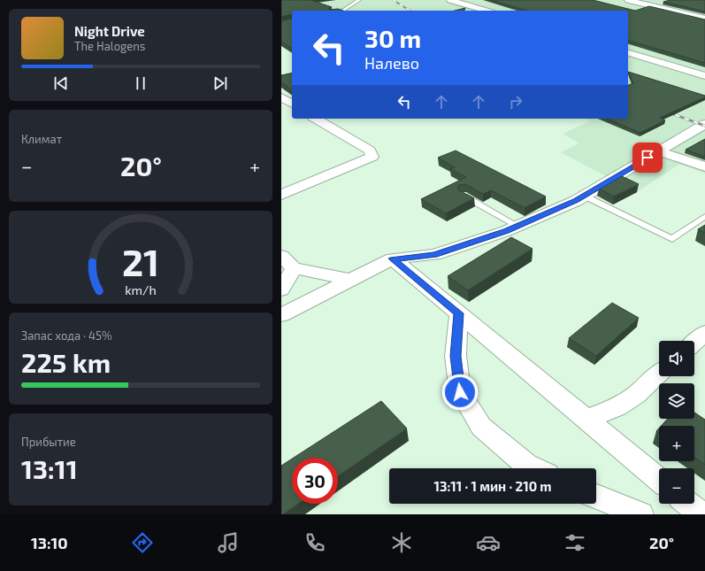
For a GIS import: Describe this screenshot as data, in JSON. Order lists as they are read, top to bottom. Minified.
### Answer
{"page":{"turn":["30 m","Налево"],"song":["Night Drive","The Halogens"],"tile":["Климат",["Запас хода · 45%","225 km"],["Прибытие","13:11"]],"heat":["−","20°","+"],"map_buttons":["+","−"],"limit":"30","trip":"13:11 · 1 мин · 210 m","tabs":["13:10","20°"],"gauge":["21","km/h"]}}
